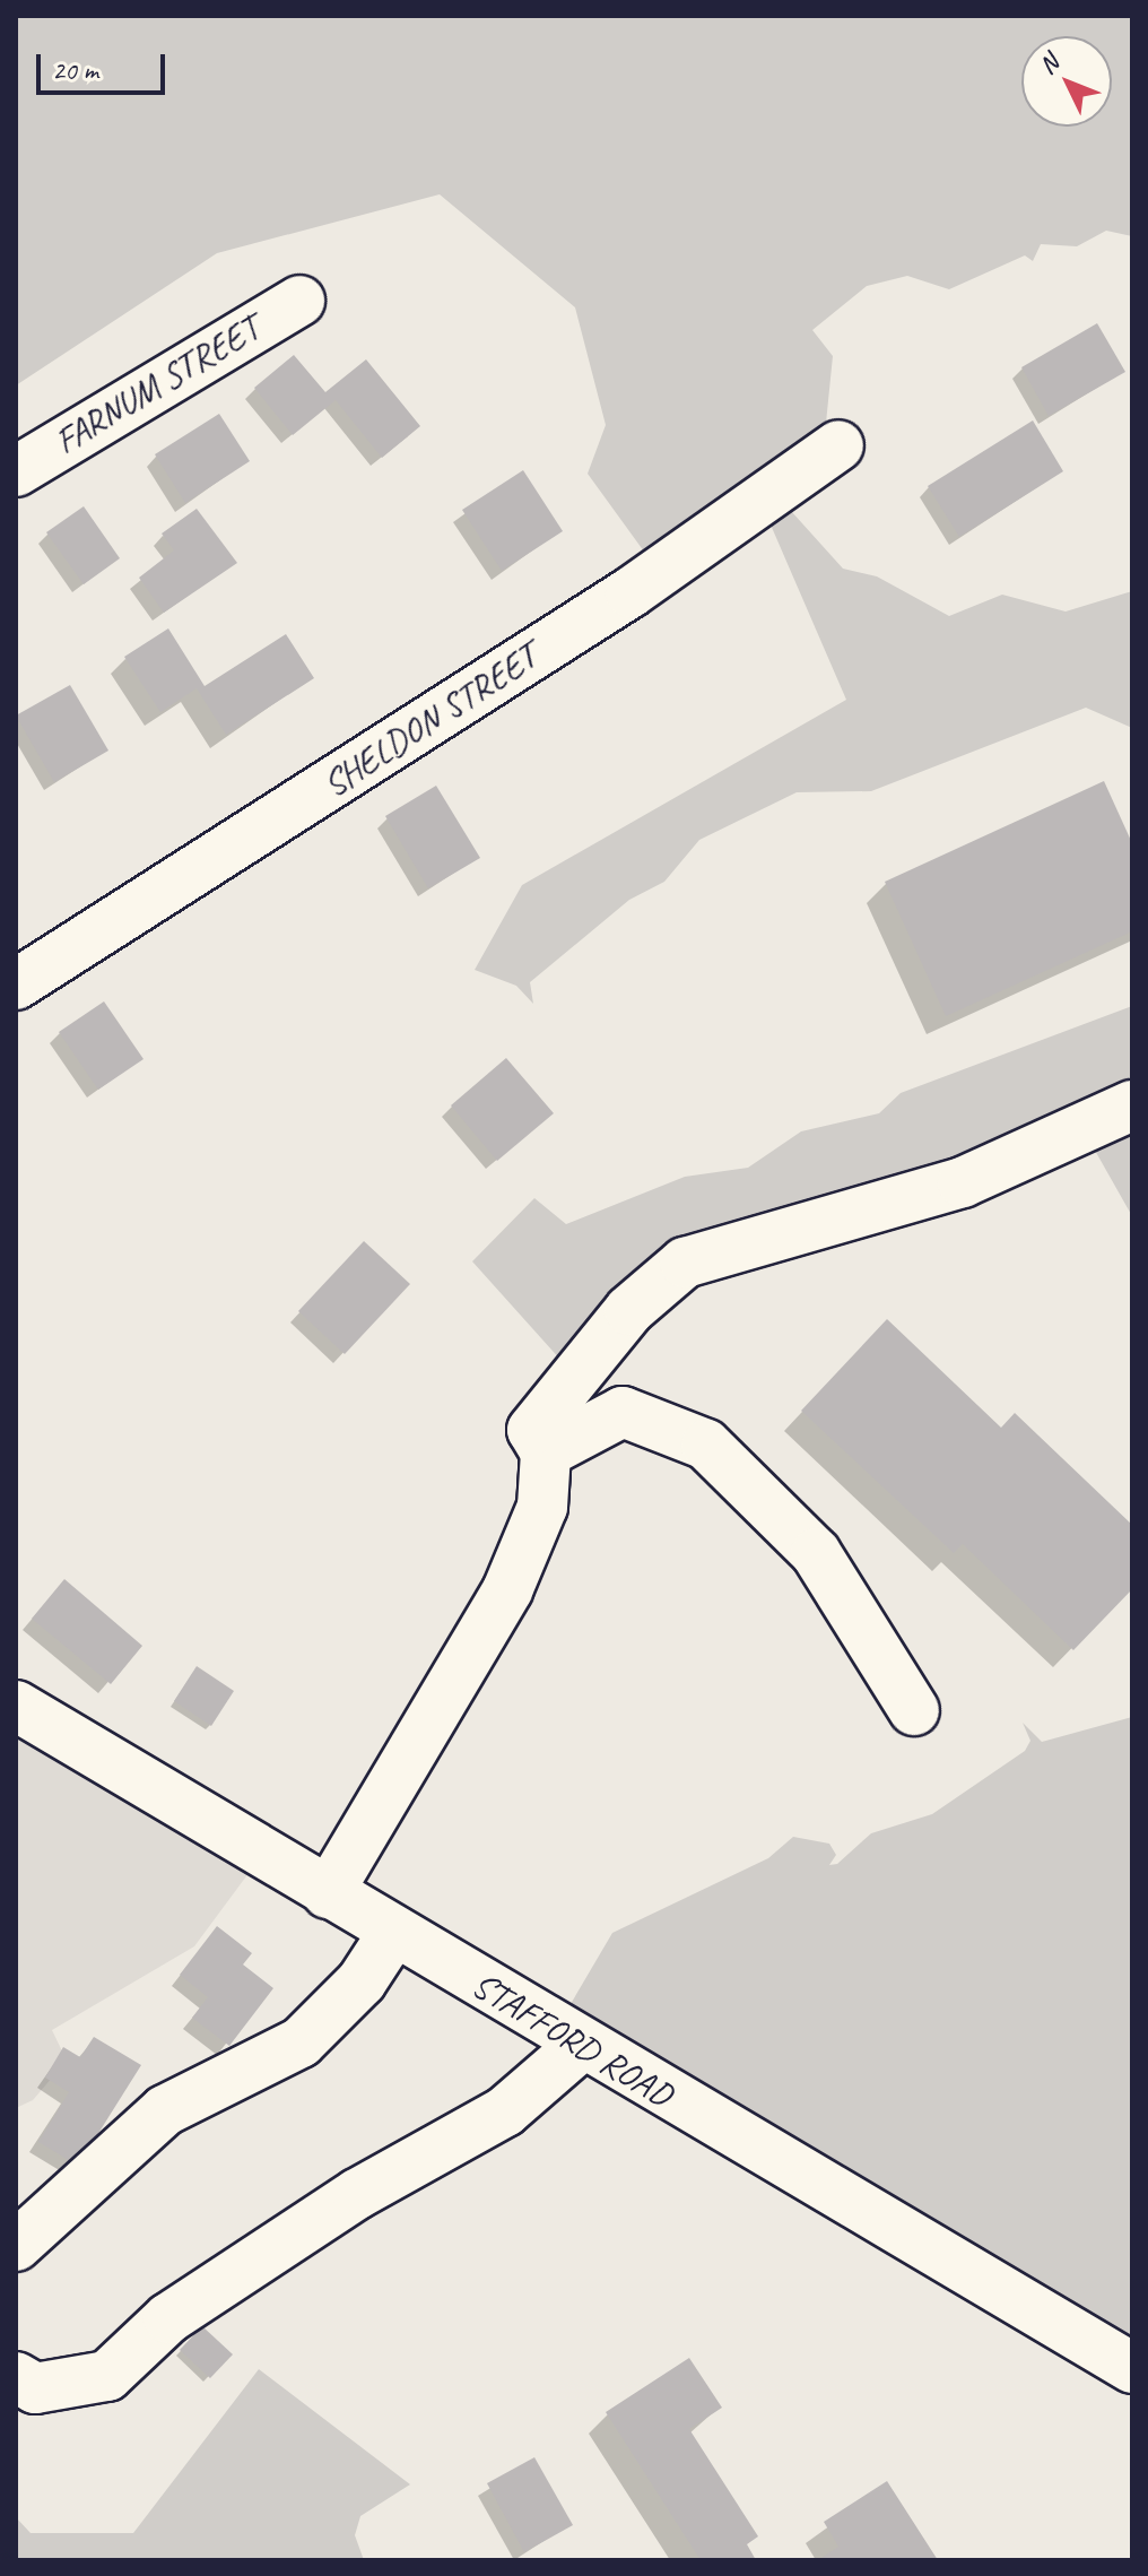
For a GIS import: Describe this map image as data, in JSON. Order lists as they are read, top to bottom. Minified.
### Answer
{"streets":{"street":["FARNUM STREET","SHELDON STREET","STAFFORD ROAD"]},"scale_bar":"20 m","north":"top left"}
